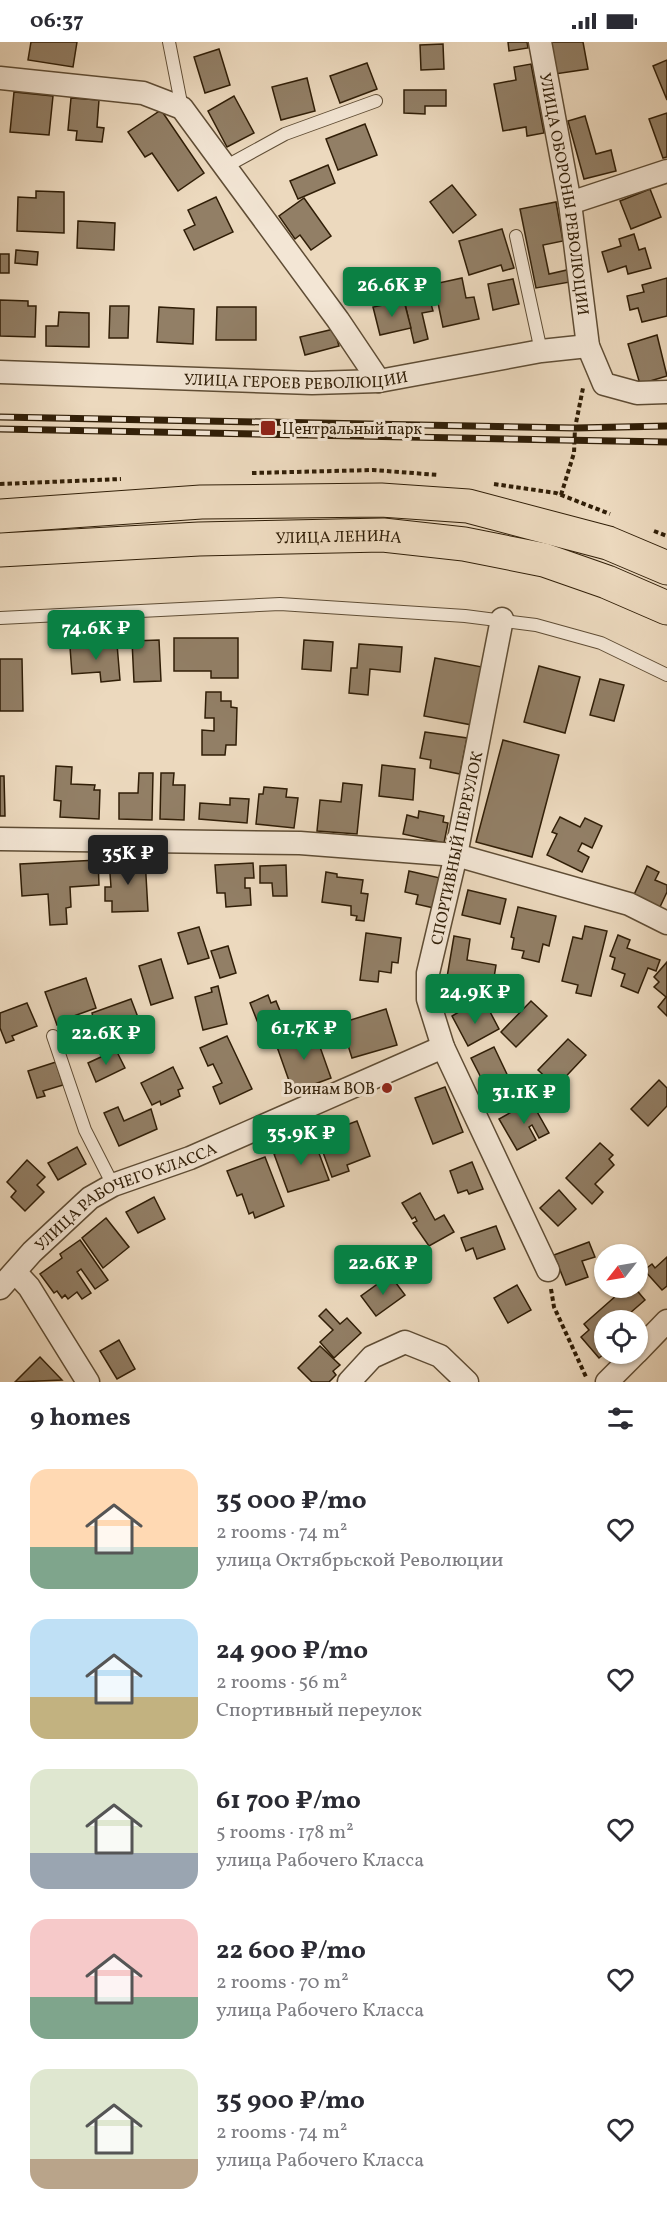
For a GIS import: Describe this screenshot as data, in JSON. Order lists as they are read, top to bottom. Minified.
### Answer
{"streets":{"main road":["УЛИЦА ЛЕНИНА"],"street":["УЛИЦА ОБОРОНЫ РЕВОЛЮЦИИ","УЛИЦА ГЕРОЕВ РЕВОЛЮЦИИ","СПОРТИВНЫЙ ПЕРЕУЛОК","УЛИЦА РАБОЧЕГО КЛАССА"]},"crossings":[["УЛИЦА ОБОРОНЫ РЕВОЛЮЦИИ","УЛИЦА ГЕРОЕВ РЕВОЛЮЦИИ"],["СПОРТИВНЫЙ ПЕРЕУЛОК","УЛИЦА РАБОЧЕГО КЛАССА"]],"places":{"transit":["Центральный парк"],"other":["Воинам ВОВ"]},"north":"bottom left","page":{"status":"06:37","price":["26.6K ₽","74.6K ₽","35K ₽","24.9K ₽","61.7K ₽","22.6K ₽","31.1K ₽","35.9K ₽","22.6K ₽"],"heading":"9 homes","list":[{"name":"35 000 ₽/mo","note":"2 rooms · 74 m² · улица Октябрьской Революции"},{"name":"24 900 ₽/mo","note":"2 rooms · 56 m² · Спортивный переулок"},{"name":"61 700 ₽/mo","note":"5 rooms · 178 m² · улица Рабочего Класса"},{"name":"22 600 ₽/mo","note":"2 rooms · 70 m² · улица Рабочего Класса"},{"name":"35 900 ₽/mo","note":"2 rooms · 74 m² · улица Рабочего Класса"}]}}
